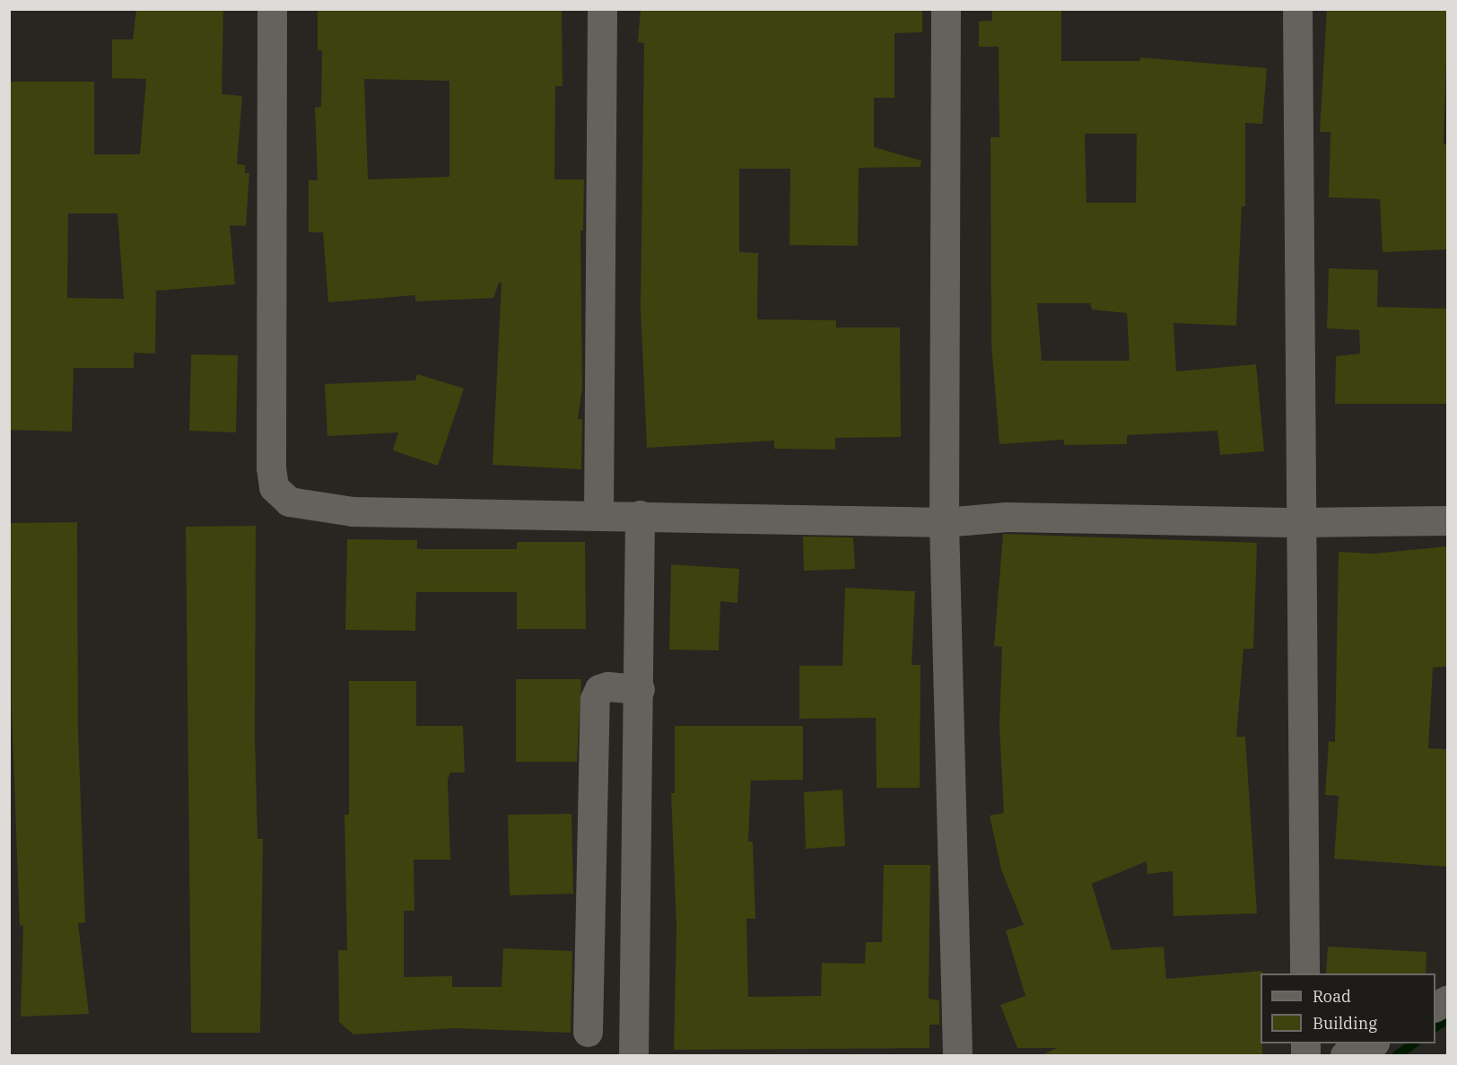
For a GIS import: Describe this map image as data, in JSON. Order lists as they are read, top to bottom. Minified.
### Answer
{"legend":["Road","Building"]}
